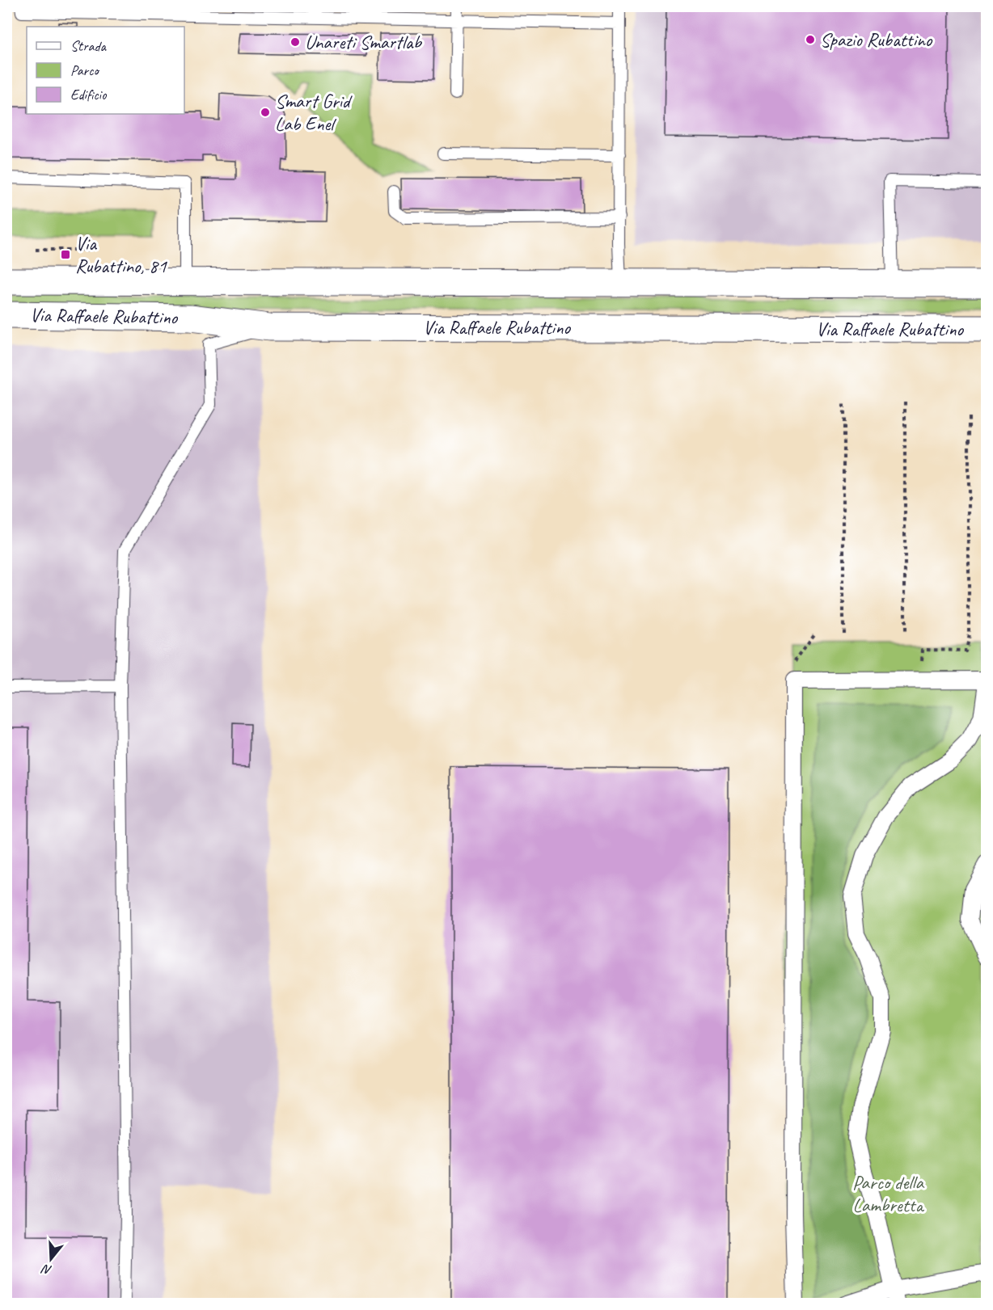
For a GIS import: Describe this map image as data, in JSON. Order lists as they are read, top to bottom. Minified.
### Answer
{"streets":{"street":["Via Raffaele Rubattino"]},"parks":["Parco della Lambretta"],"places":{"other":["Spazio Rubattino","Unareti Smartlab","Smart Grid Lab Enel"],"transit":["Via Rubattino, 81"]},"legend":["Strada","Parco","Edificio"],"north":"bottom"}
